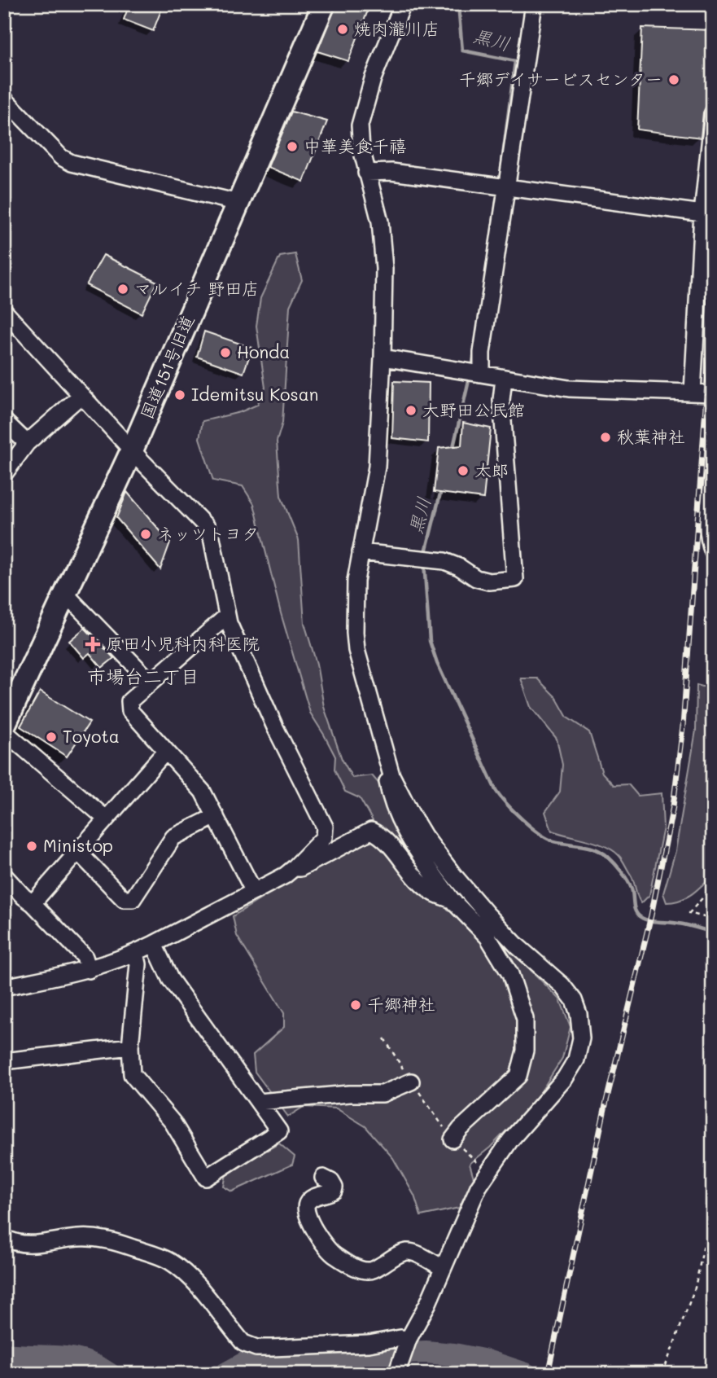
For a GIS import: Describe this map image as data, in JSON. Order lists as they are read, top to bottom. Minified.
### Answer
{"streets":{"street":["国道151号旧道"]},"districts":["市場台二丁目"],"water":["黒川"],"places":{"other":["焼肉瀧川店","千郷デイサービスセンター","中華美食千禧","マルイチ 野田店","Honda","Idemitsu Kosan","大野田公民館","秋葉神社","太郎","ネッツトヨタ","Toyota","Ministop","千郷神社"],"health":["原田小児科内科医院"]}}
